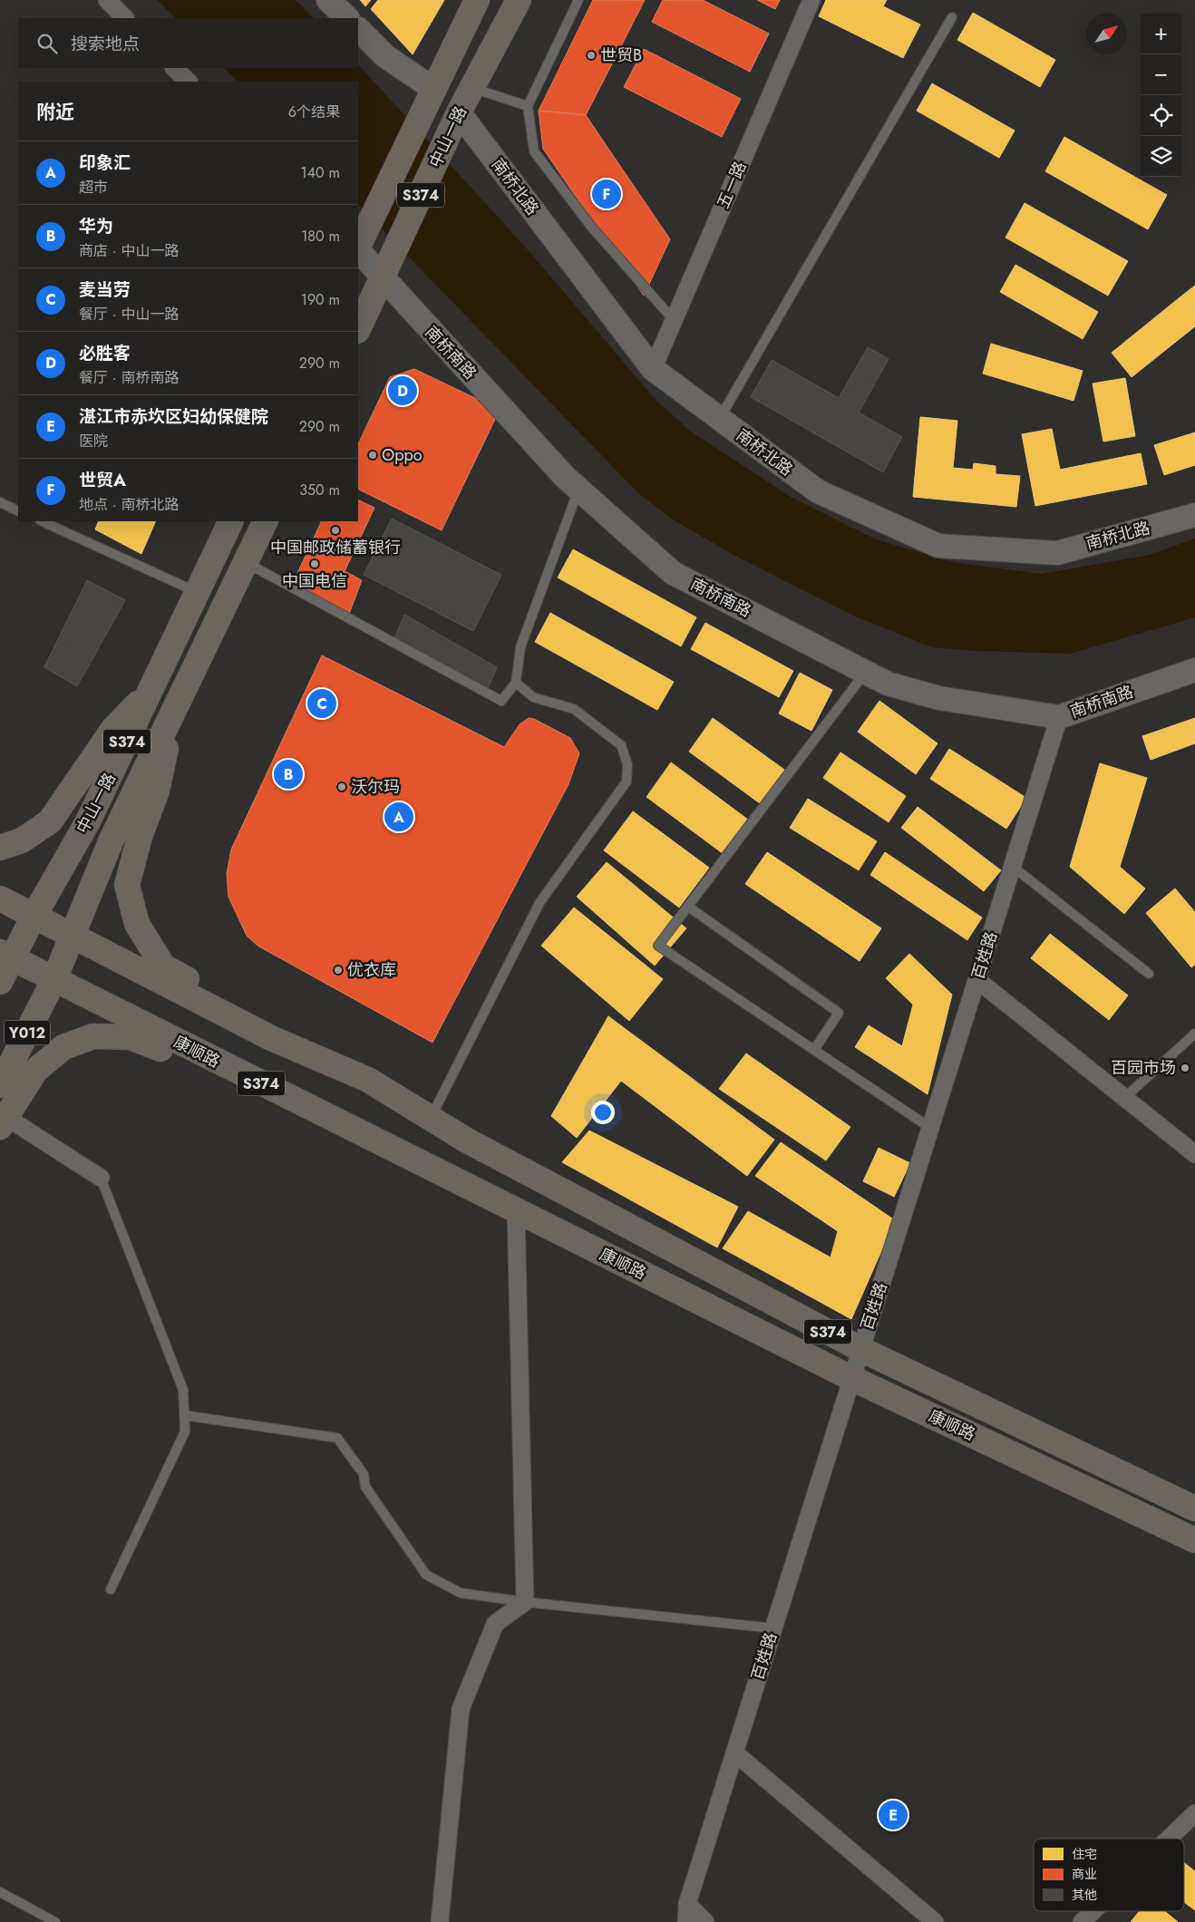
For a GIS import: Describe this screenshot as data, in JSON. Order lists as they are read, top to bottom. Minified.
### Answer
{"streets":{"main road":["中山一路","S374","Y012","康顺路"],"street":["五一路","南桥北路","南桥南路","百姓路"]},"crossings":[["中山一路","南桥北路"],["中山一路","S374"],["中山一路","南桥南路"],["中山一路","Y012"],["中山一路","康顺路"],["五一路","南桥北路"],["S374","Y012"],["S374","康顺路"],["南桥南路","百姓路"],["百姓路","康顺路"],["Y012","康顺路"]],"places":["世贸B","Oppo","中国邮政储蓄银行","中国电信","沃尔玛","优衣库","百园市场"],"legend":["住宅","商业","其他"],"north":"top right","page":{"map_buttons":["+","−"],"search":"搜索地点","heading":["附近","6个结果"],"list":[{"mark":"A","name":"印象汇","note":"超市","value":"140 m"},{"mark":"B","name":"华为","note":"商店 · 中山一路","value":"180 m"},{"mark":"C","name":"麦当劳","note":"餐厅 · 中山一路","value":"190 m"},{"mark":"D","name":"必胜客","note":"餐厅 · 南桥南路","value":"290 m"},{"mark":"E","name":"湛江市赤坎区妇幼保健院","note":"医院","value":"290 m"},{"mark":"F","name":"世贸A","note":"地点 · 南桥北路","value":"350 m"}],"pins":["F","D","C","B","A","E"]}}
